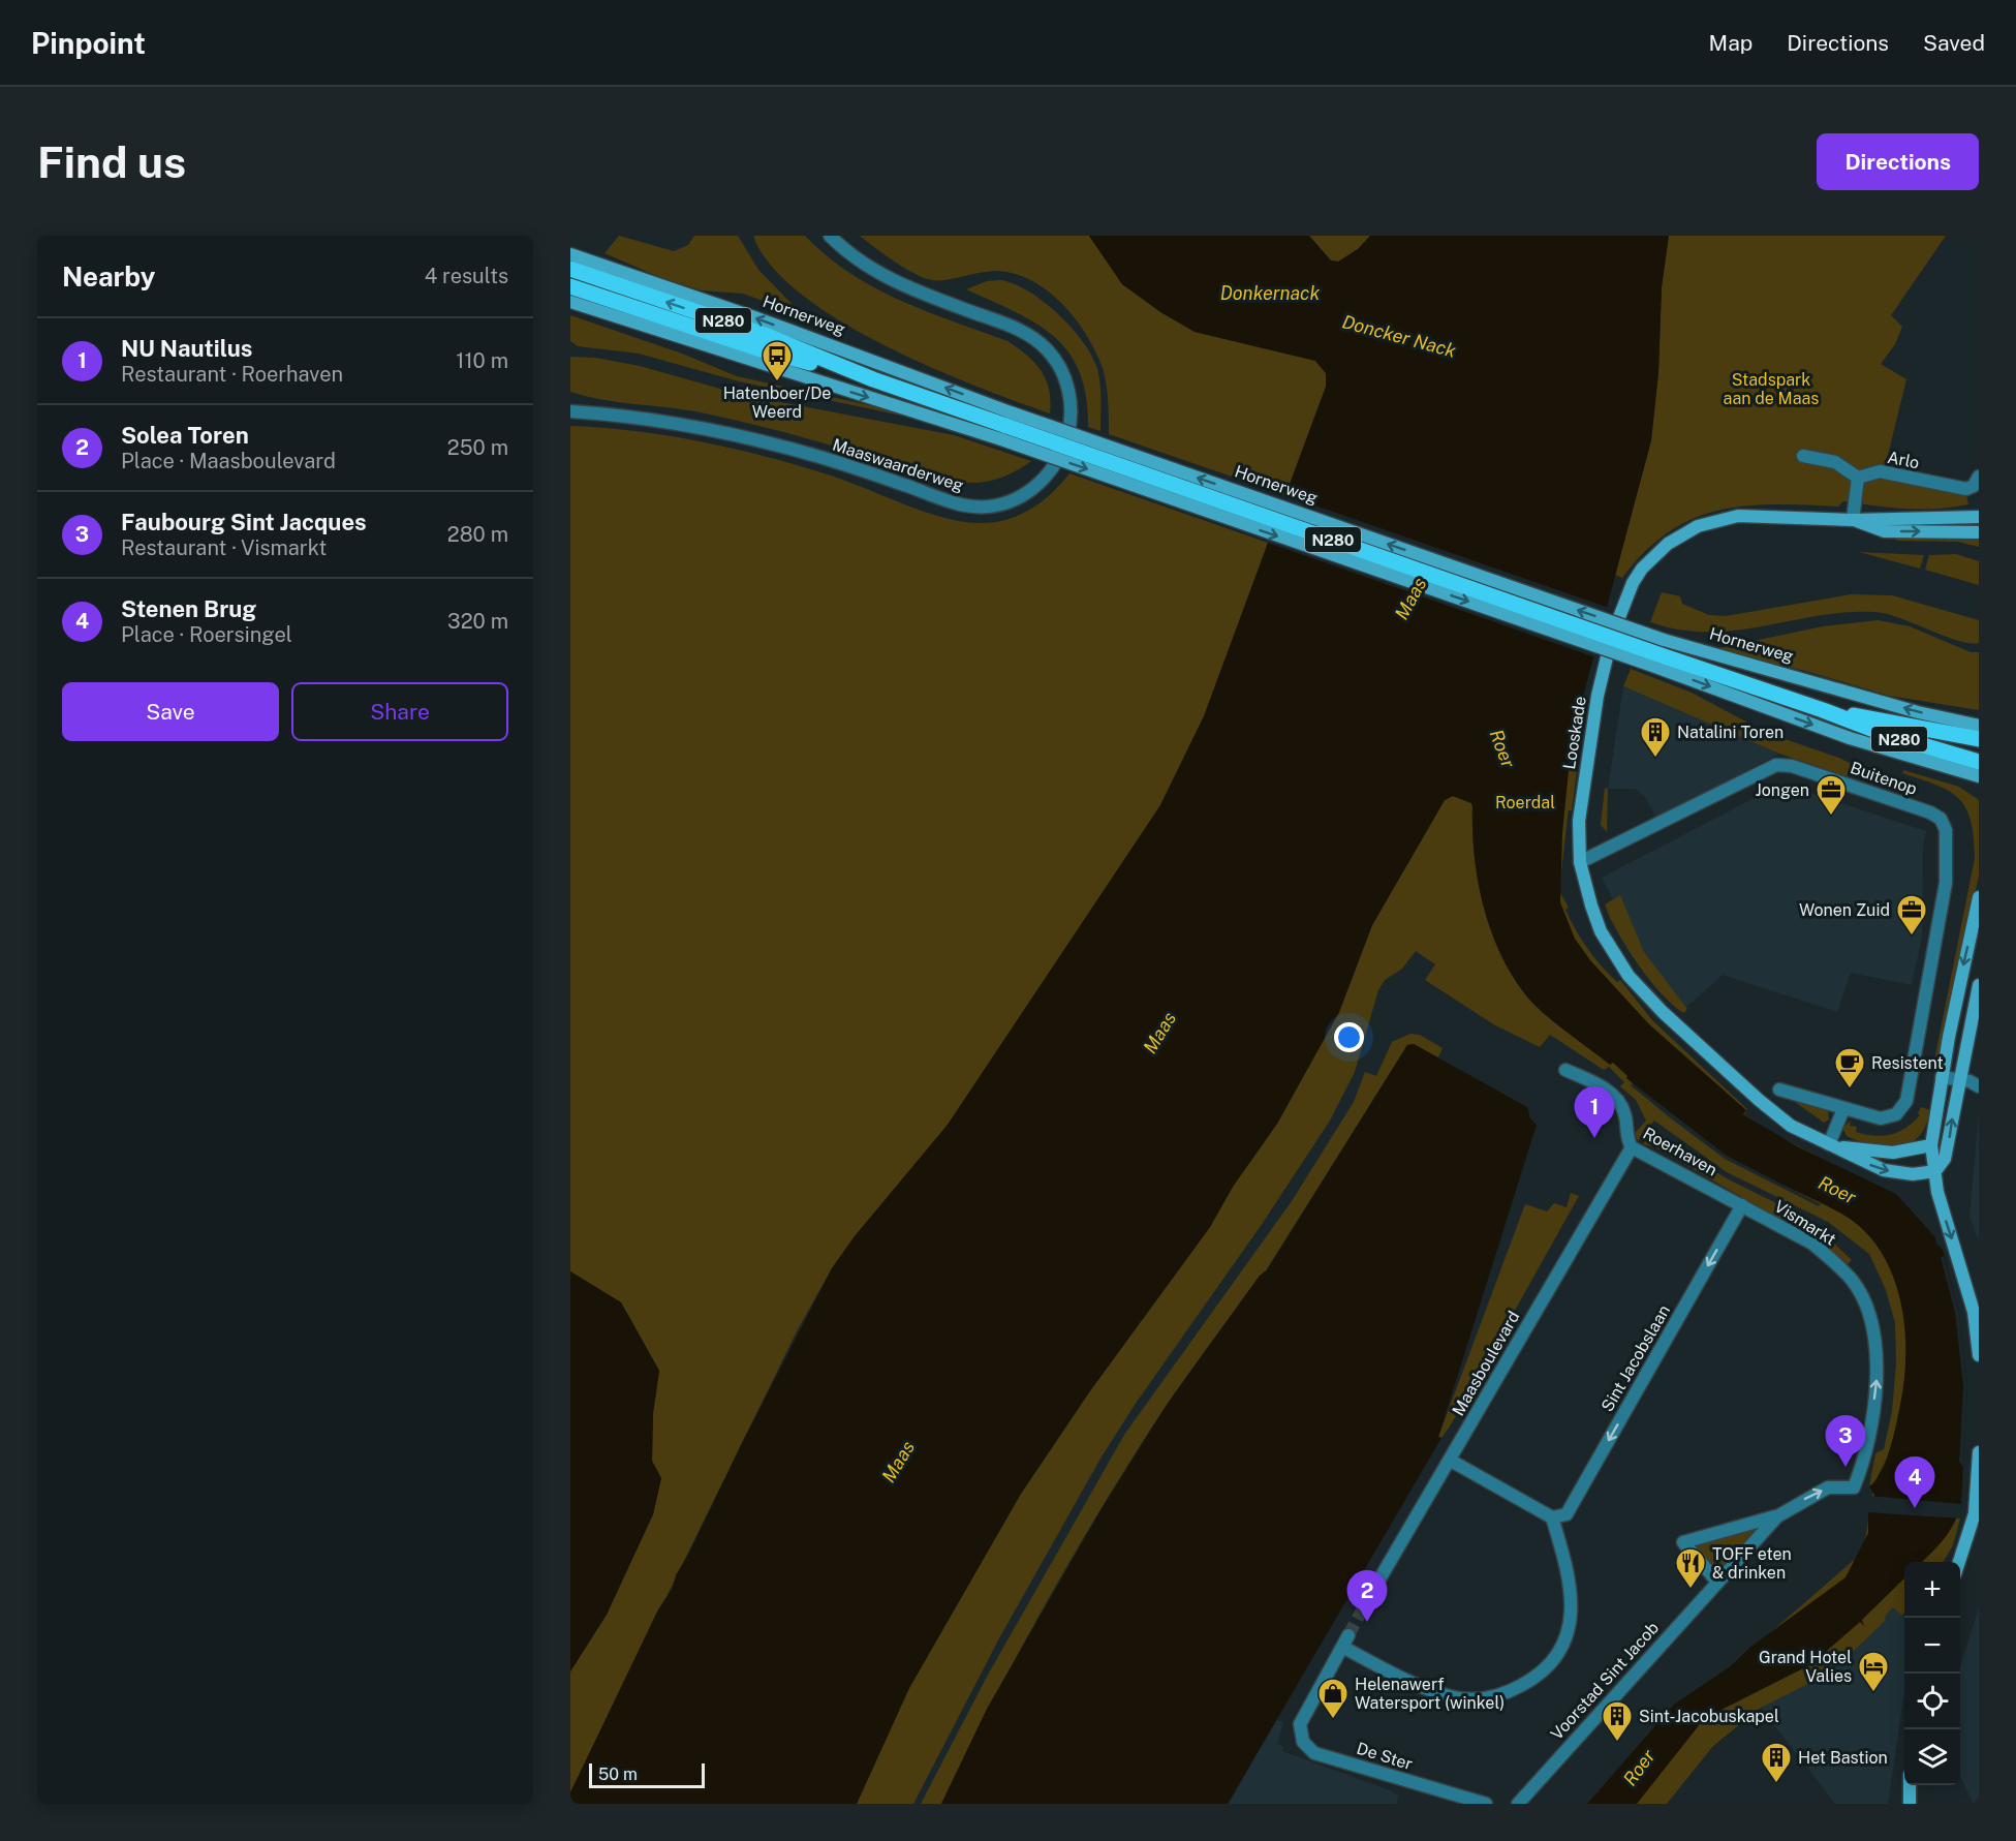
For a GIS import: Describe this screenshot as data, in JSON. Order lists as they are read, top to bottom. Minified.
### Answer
{"streets":{"main road":["Hornerweg","N280","Looskade"],"street":["Arlo","Maaswaarderweg","Buitenop","Roerhaven","Vismarkt","Sint Jacobslaan","Maasboulevard","Voorstad Sint Jacob","De Ster"]},"crossings":[["Hornerweg","N280"],["Looskade","Buitenop"],["Roerhaven","Vismarkt"],["Roerhaven","Sint Jacobslaan"],["Roerhaven","Maasboulevard"],["Vismarkt","Sint Jacobslaan"],["Vismarkt","Voorstad Sint Jacob"],["Sint Jacobslaan","De Ster"]],"one_way":["Vismarkt","Sint Jacobslaan"],"water":["Donkernack","Doncker Nack","Maas","Roer"],"parks":["Stadspark aan de Maas","Roerdal"],"places":{"bus stop":["Hatenboer/De Weerd"],"building":["Natalini Toren","Sint-Jacobuskapel","Het Bastion"],"office":["Jongen","Wonen Zuid"],"cafe":["Resistent"],"restaurant":["TOFF eten & drinken"],"hotel":["Grand Hotel Valies"],"shop":["Helenawerf Watersport (winkel)"]},"scale_bar":"50 m","page":{"header":"Pinpoint","nav":["Map","Directions","Saved"],"buttons":["Directions",["Save","Share"]],"title":"Find us","heading":["Nearby","4 results"],"list":[{"mark":"1","name":"NU Nautilus","note":"Restaurant · Roerhaven","value":"110 m"},{"mark":"2","name":"Solea Toren","note":"Place · Maasboulevard","value":"250 m"},{"mark":"3","name":"Faubourg Sint Jacques","note":"Restaurant · Vismarkt","value":"280 m"},{"mark":"4","name":"Stenen Brug","note":"Place · Roersingel","value":"320 m"}],"pins":["1","3","4","2"],"map_buttons":["+","−"],"scale":"50 m"}}
